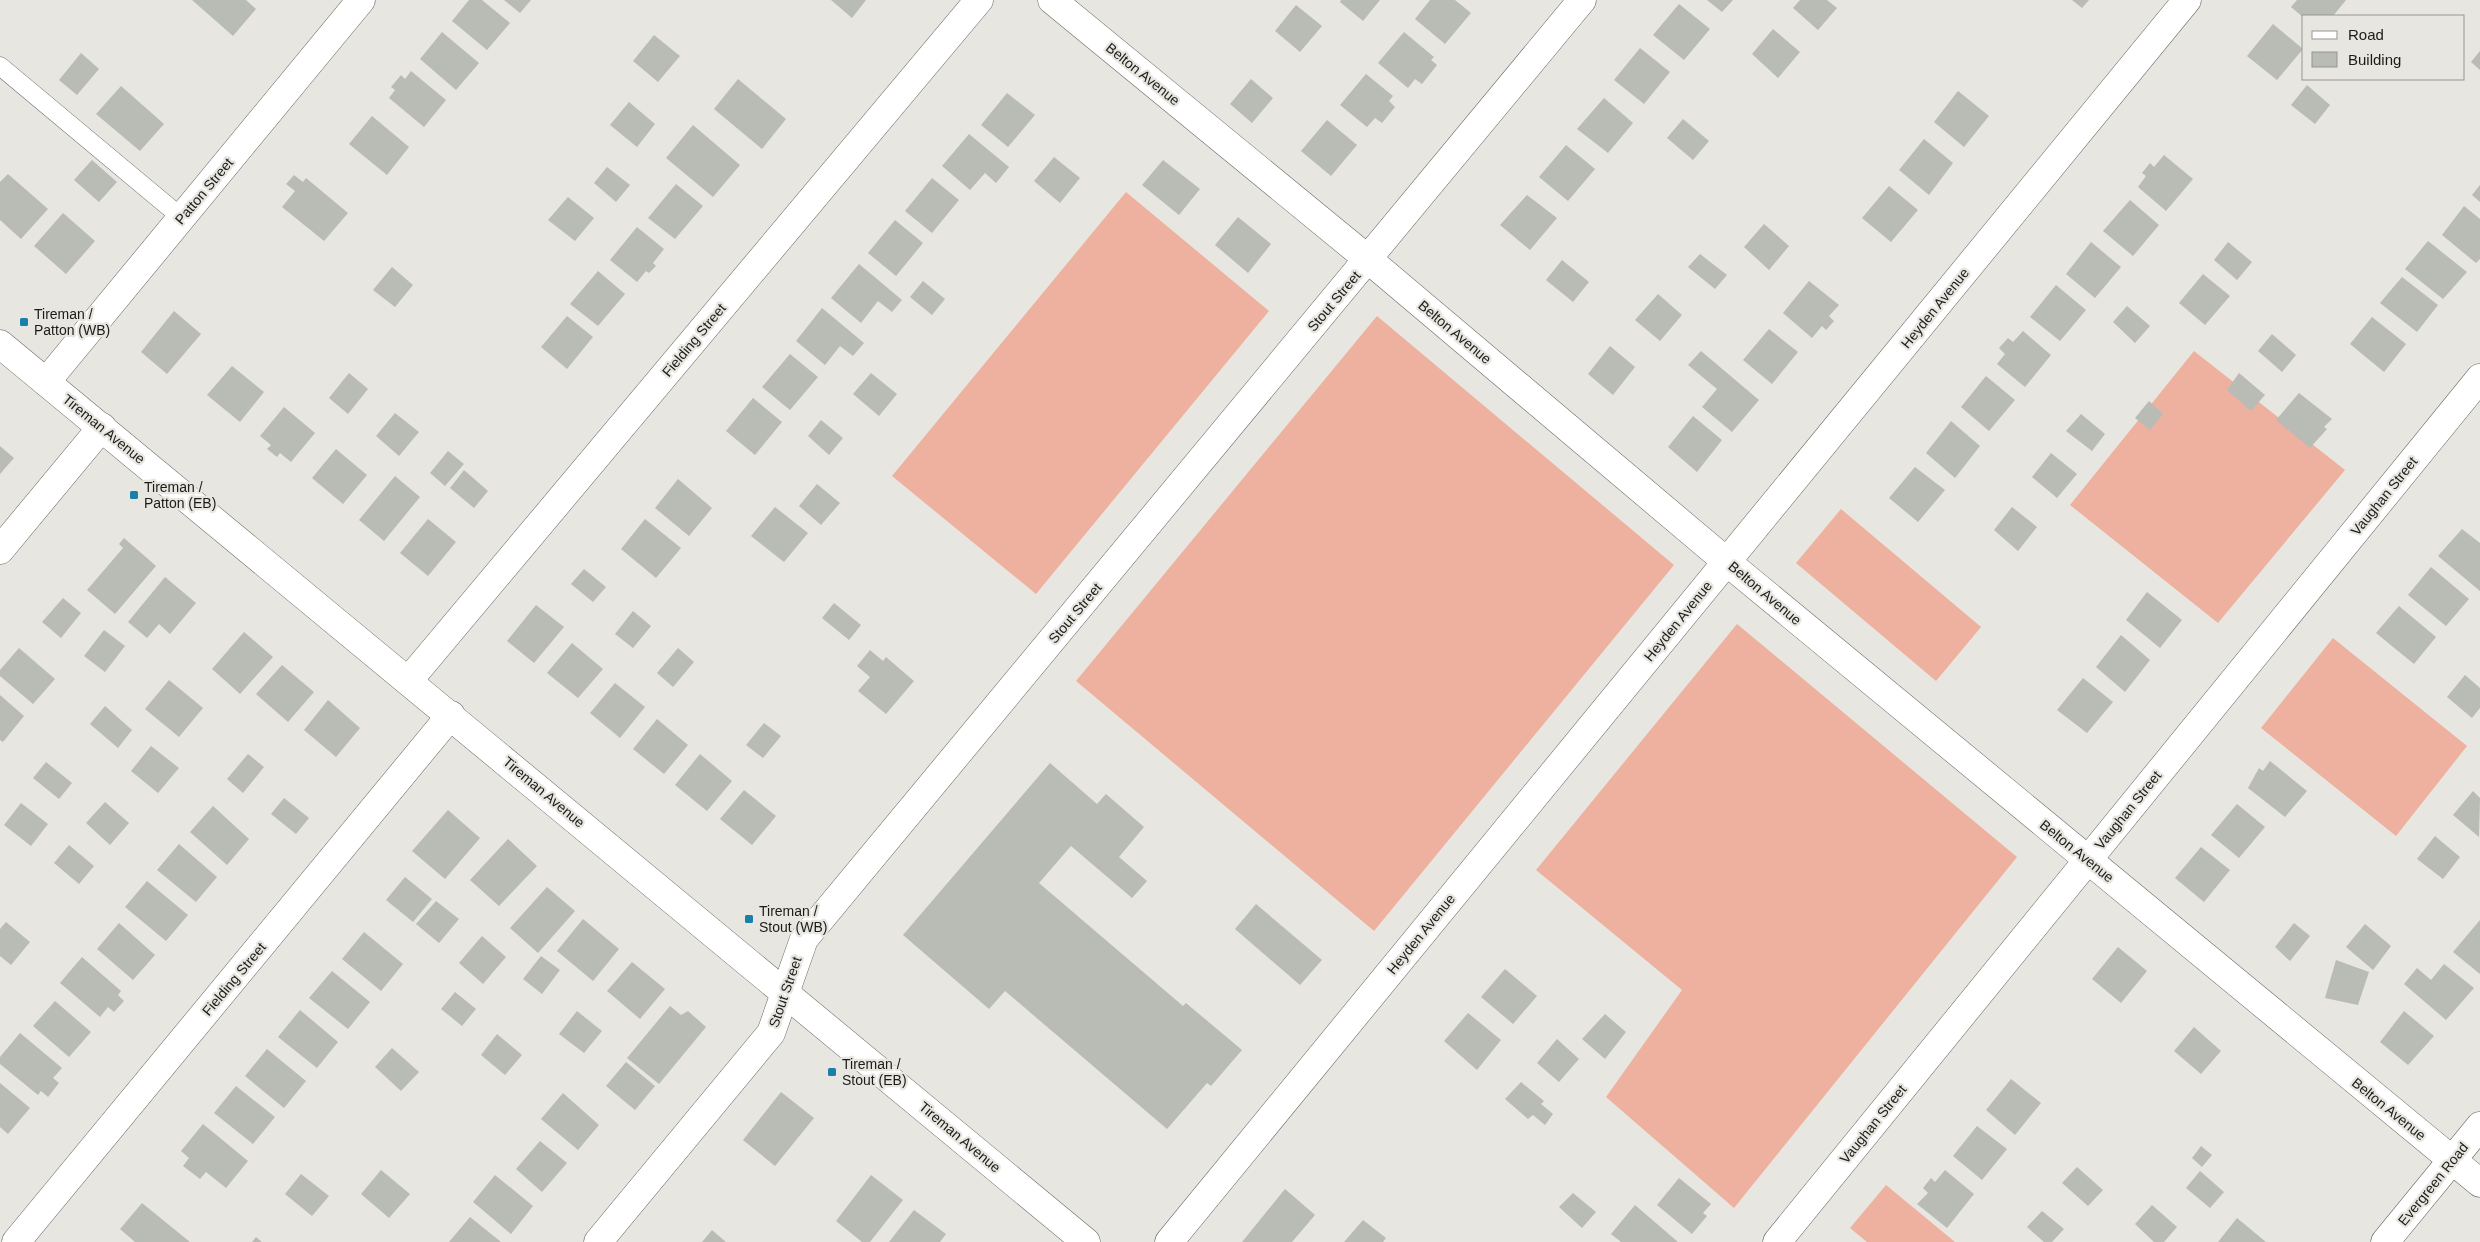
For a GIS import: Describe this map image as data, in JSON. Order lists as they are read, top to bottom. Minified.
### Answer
{"streets":{"street":["Belton Avenue","Patton Street","Stout Street","Heyden Avenue","Fielding Street","Tireman Avenue","Vaughan Street","Evergreen Road"]},"crossings":[["Belton Avenue","Stout Street"],["Belton Avenue","Heyden Avenue"],["Belton Avenue","Vaughan Street"],["Belton Avenue","Evergreen Road"],["Patton Street","Tireman Avenue"],["Stout Street","Tireman Avenue"],["Fielding Street","Tireman Avenue"]],"places":{"transit":["Tireman / Patton (WB)","Tireman / Patton (EB)","Tireman / Stout (WB)","Tireman / Stout (EB)"]},"legend":["Road","Building"]}
